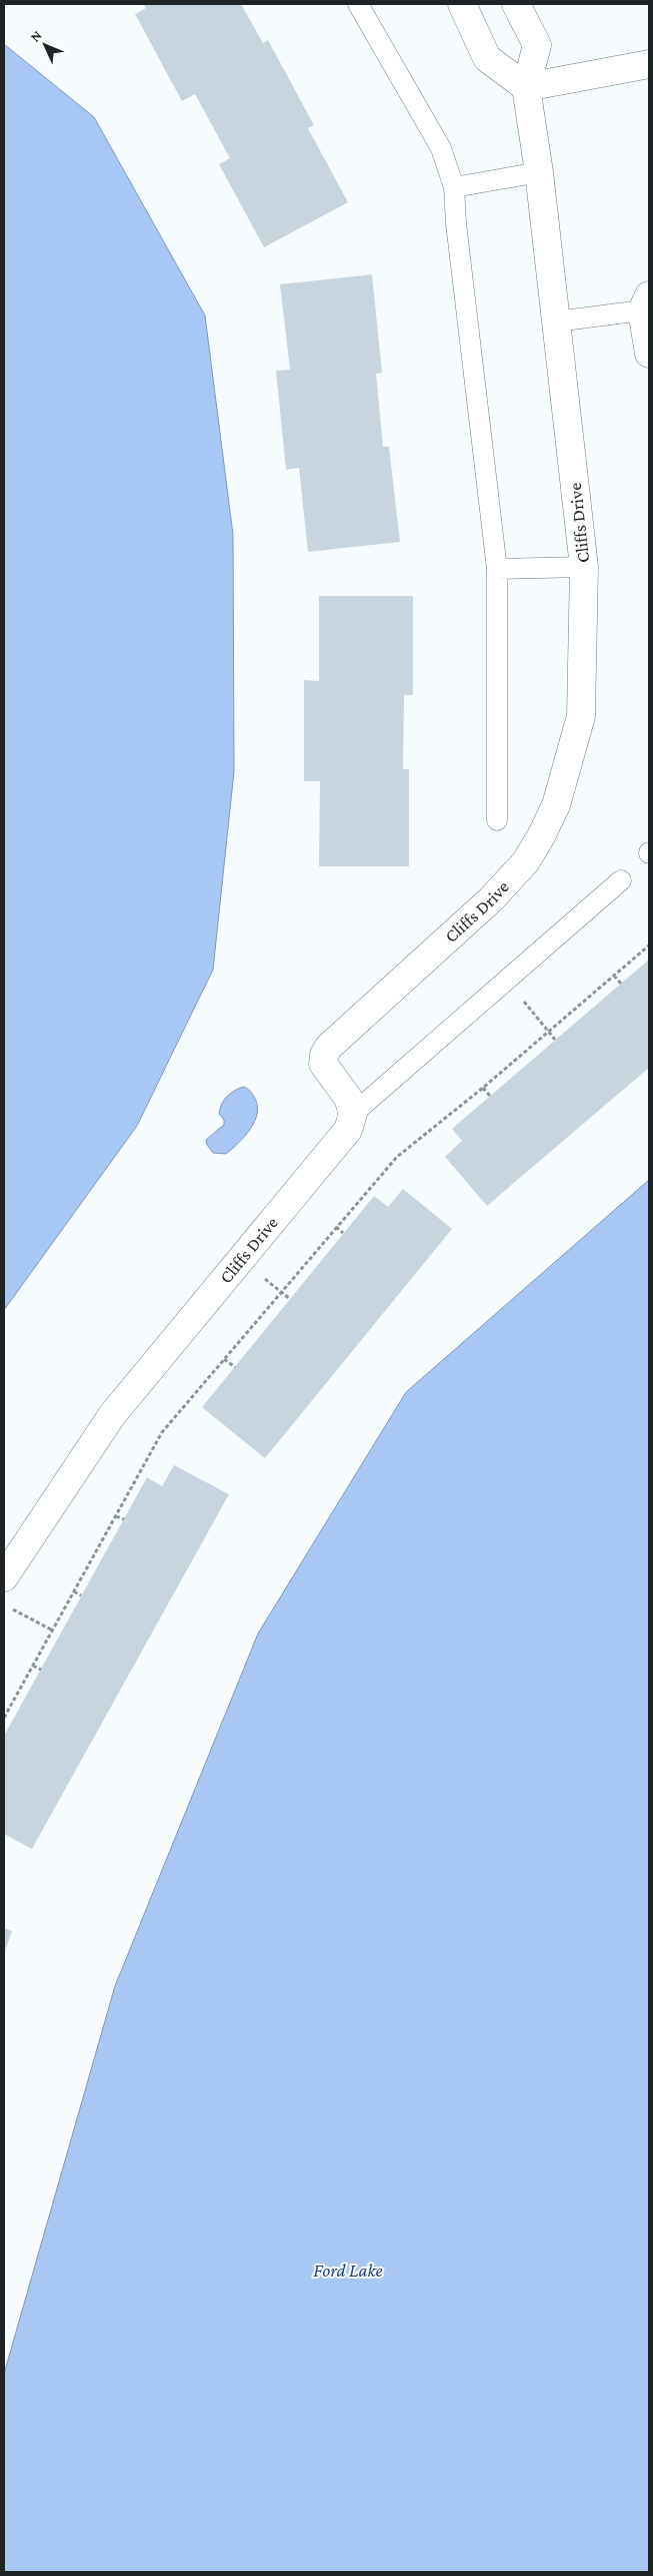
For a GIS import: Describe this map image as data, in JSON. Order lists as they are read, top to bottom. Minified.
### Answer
{"streets":{"street":["Cliffs Drive"]},"water":["Ford Lake"],"north":"top left"}
